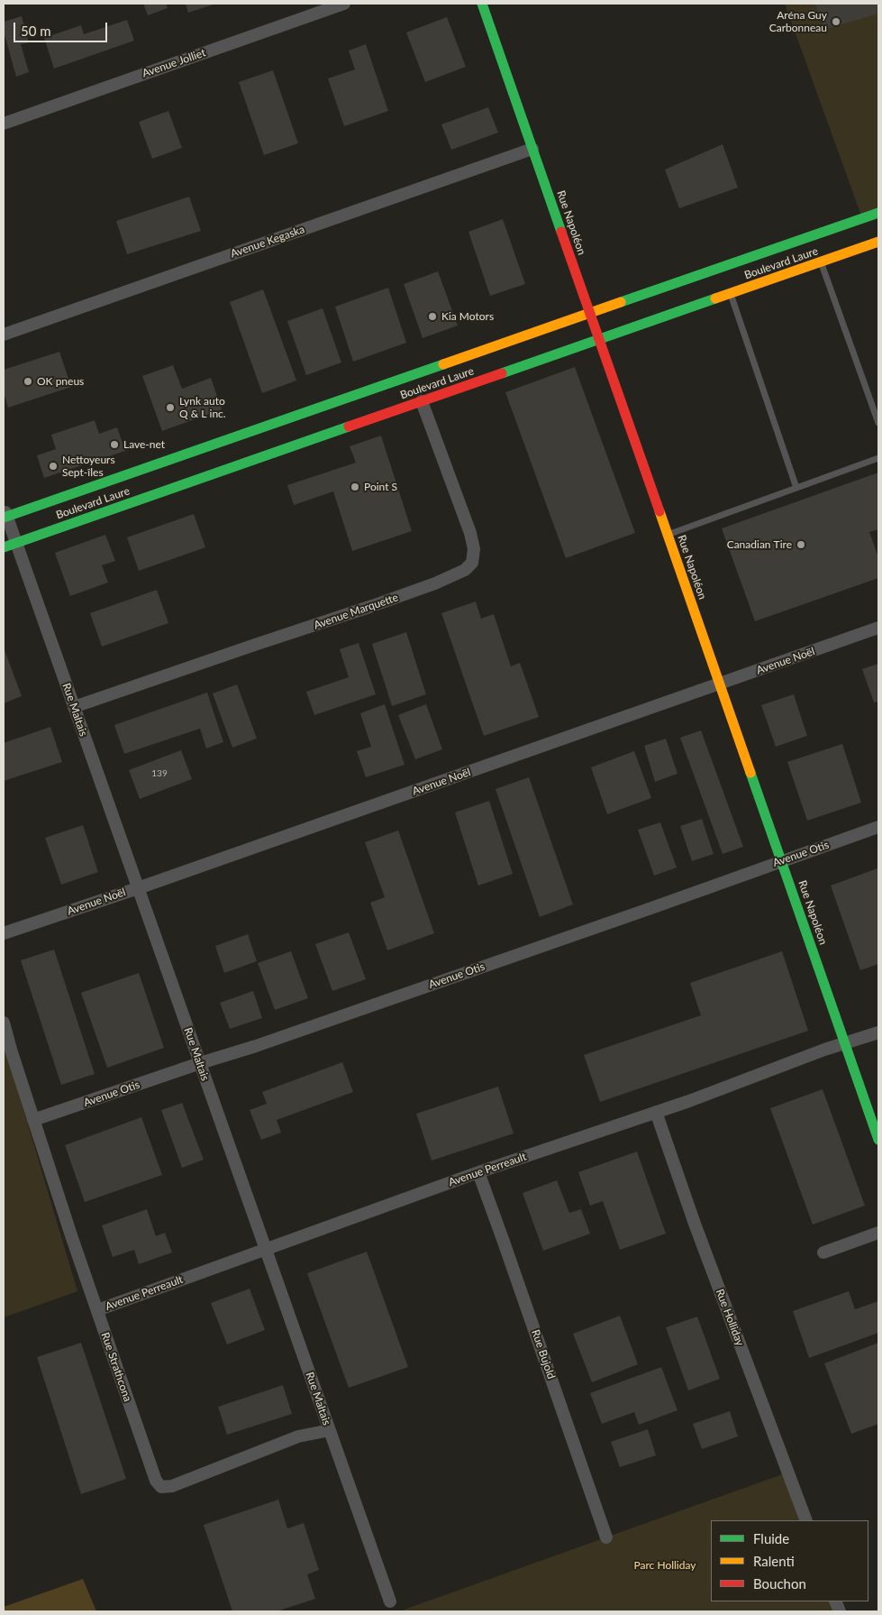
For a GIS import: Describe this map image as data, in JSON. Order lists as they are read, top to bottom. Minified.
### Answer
{"streets":{"main road":["Rue Napoléon","Boulevard Laure"],"street":["Avenue Jolliet","Avenue Kegaska","Avenue Marquette","Avenue Noël","Rue Maltais","Avenue Otis","Avenue Perreault","Rue Holliday","Rue Bujold","Rue Strathcona"]},"crossings":[["Rue Napoléon","Avenue Kegaska"],["Rue Napoléon","Boulevard Laure"],["Rue Napoléon","Avenue Noël"],["Rue Napoléon","Avenue Otis"],["Rue Napoléon","Avenue Perreault"],["Boulevard Laure","Avenue Marquette"],["Boulevard Laure","Rue Maltais"],["Avenue Marquette","Rue Maltais"],["Avenue Noël","Rue Maltais"],["Rue Maltais","Avenue Otis"],["Rue Maltais","Avenue Perreault"],["Rue Maltais","Rue Strathcona"],["Avenue Otis","Rue Strathcona"],["Avenue Perreault","Rue Holliday"],["Avenue Perreault","Rue Bujold"],["Avenue Perreault","Rue Strathcona"]],"parks":["Parc Holliday"],"places":["Aréna Guy Carbonneau","Kia Motors","OK pneus","Lynk auto Q & L inc.","Lave-net","Nettoyeurs Sept-îles","Point S","Canadian Tire"],"house_numbers":["139"],"legend":["Fluide","Ralenti","Bouchon"],"scale_bar":"50 m"}
